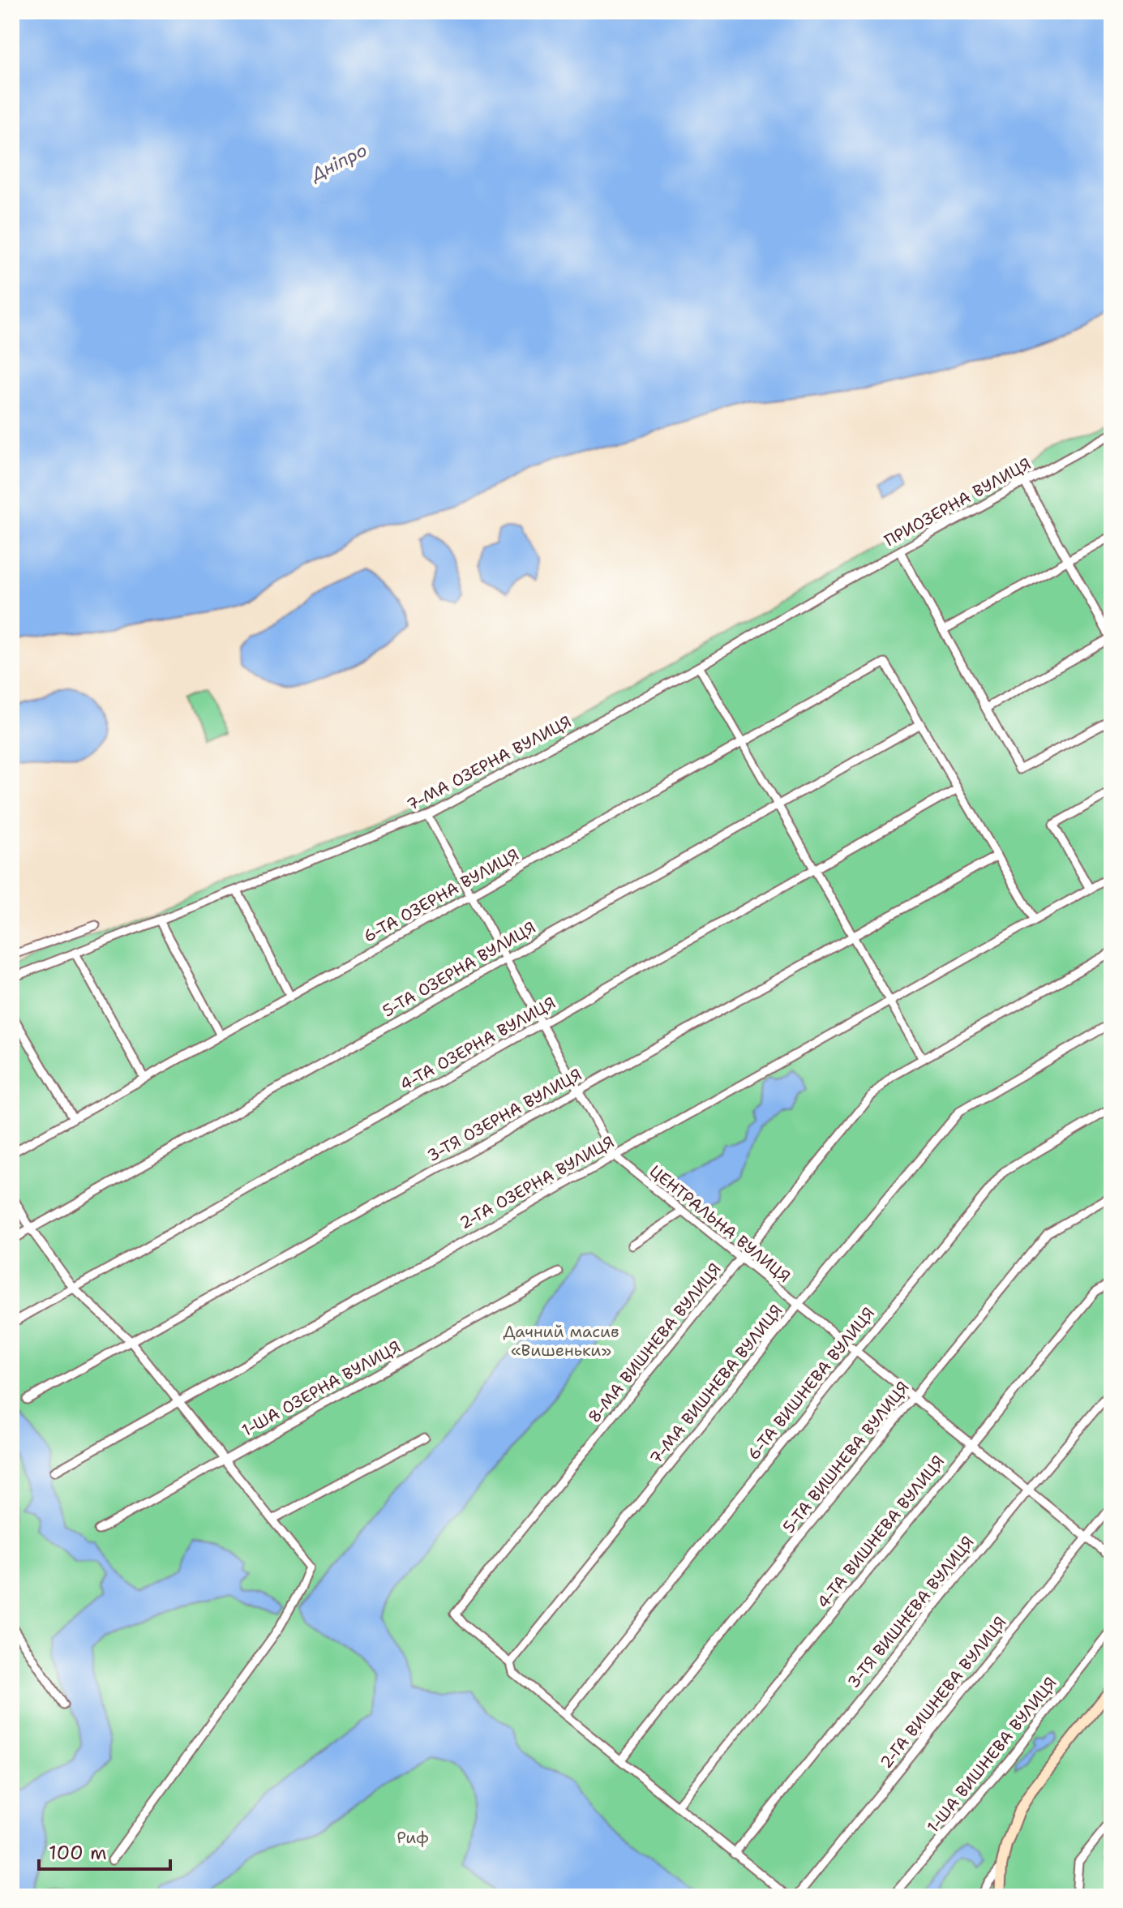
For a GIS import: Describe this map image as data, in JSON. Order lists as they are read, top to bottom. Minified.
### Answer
{"streets":{"street":["ПРИОЗЕРНА ВУЛИЦЯ","7-МА ОЗЕРНА ВУЛИЦЯ","6-ТА ОЗЕРНА ВУЛИЦЯ","5-ТА ОЗЕРНА ВУЛИЦЯ","4-ТА ОЗЕРНА ВУЛИЦЯ","3-ТЯ ОЗЕРНА ВУЛИЦЯ","2-ГА ОЗЕРНА ВУЛИЦЯ","ЦЕНТРАЛЬНА ВУЛИЦЯ","8-МА ВИШНЕВА ВУЛИЦЯ","6-ТА ВИШНЕВА ВУЛИЦЯ","7-МА ВИШНЕВА ВУЛИЦЯ","1-ША ОЗЕРНА ВУЛИЦЯ","5-ТА ВИШНЕВА ВУЛИЦЯ","4-ТА ВИШНЕВА ВУЛИЦЯ","3-ТЯ ВИШНЕВА ВУЛИЦЯ","2-ГА ВИШНЕВА ВУЛИЦЯ","1-ША ВИШНЕВА ВУЛИЦЯ"]},"crossings":[["ПРИОЗЕРНА ВУЛИЦЯ","7-МА ОЗЕРНА ВУЛИЦЯ"],["7-МА ОЗЕРНА ВУЛИЦЯ","ЦЕНТРАЛЬНА ВУЛИЦЯ"],["6-ТА ОЗЕРНА ВУЛИЦЯ","5-ТА ОЗЕРНА ВУЛИЦЯ"],["6-ТА ОЗЕРНА ВУЛИЦЯ","ЦЕНТРАЛЬНА ВУЛИЦЯ"],["5-ТА ОЗЕРНА ВУЛИЦЯ","ЦЕНТРАЛЬНА ВУЛИЦЯ"],["4-ТА ОЗЕРНА ВУЛИЦЯ","ЦЕНТРАЛЬНА ВУЛИЦЯ"],["3-ТЯ ОЗЕРНА ВУЛИЦЯ","ЦЕНТРАЛЬНА ВУЛИЦЯ"],["2-ГА ОЗЕРНА ВУЛИЦЯ","ЦЕНТРАЛЬНА ВУЛИЦЯ"],["ЦЕНТРАЛЬНА ВУЛИЦЯ","8-МА ВИШНЕВА ВУЛИЦЯ"],["ЦЕНТРАЛЬНА ВУЛИЦЯ","6-ТА ВИШНЕВА ВУЛИЦЯ"],["ЦЕНТРАЛЬНА ВУЛИЦЯ","7-МА ВИШНЕВА ВУЛИЦЯ"],["ЦЕНТРАЛЬНА ВУЛИЦЯ","5-ТА ВИШНЕВА ВУЛИЦЯ"],["ЦЕНТРАЛЬНА ВУЛИЦЯ","4-ТА ВИШНЕВА ВУЛИЦЯ"],["ЦЕНТРАЛЬНА ВУЛИЦЯ","3-ТЯ ВИШНЕВА ВУЛИЦЯ"],["ЦЕНТРАЛЬНА ВУЛИЦЯ","2-ГА ВИШНЕВА ВУЛИЦЯ"],["8-МА ВИШНЕВА ВУЛИЦЯ","7-МА ВИШНЕВА ВУЛИЦЯ"]],"water":["Дніпро"],"parks":["Дачний масив «Вишеньки»","Риф"],"scale_bar":"100 m"}
